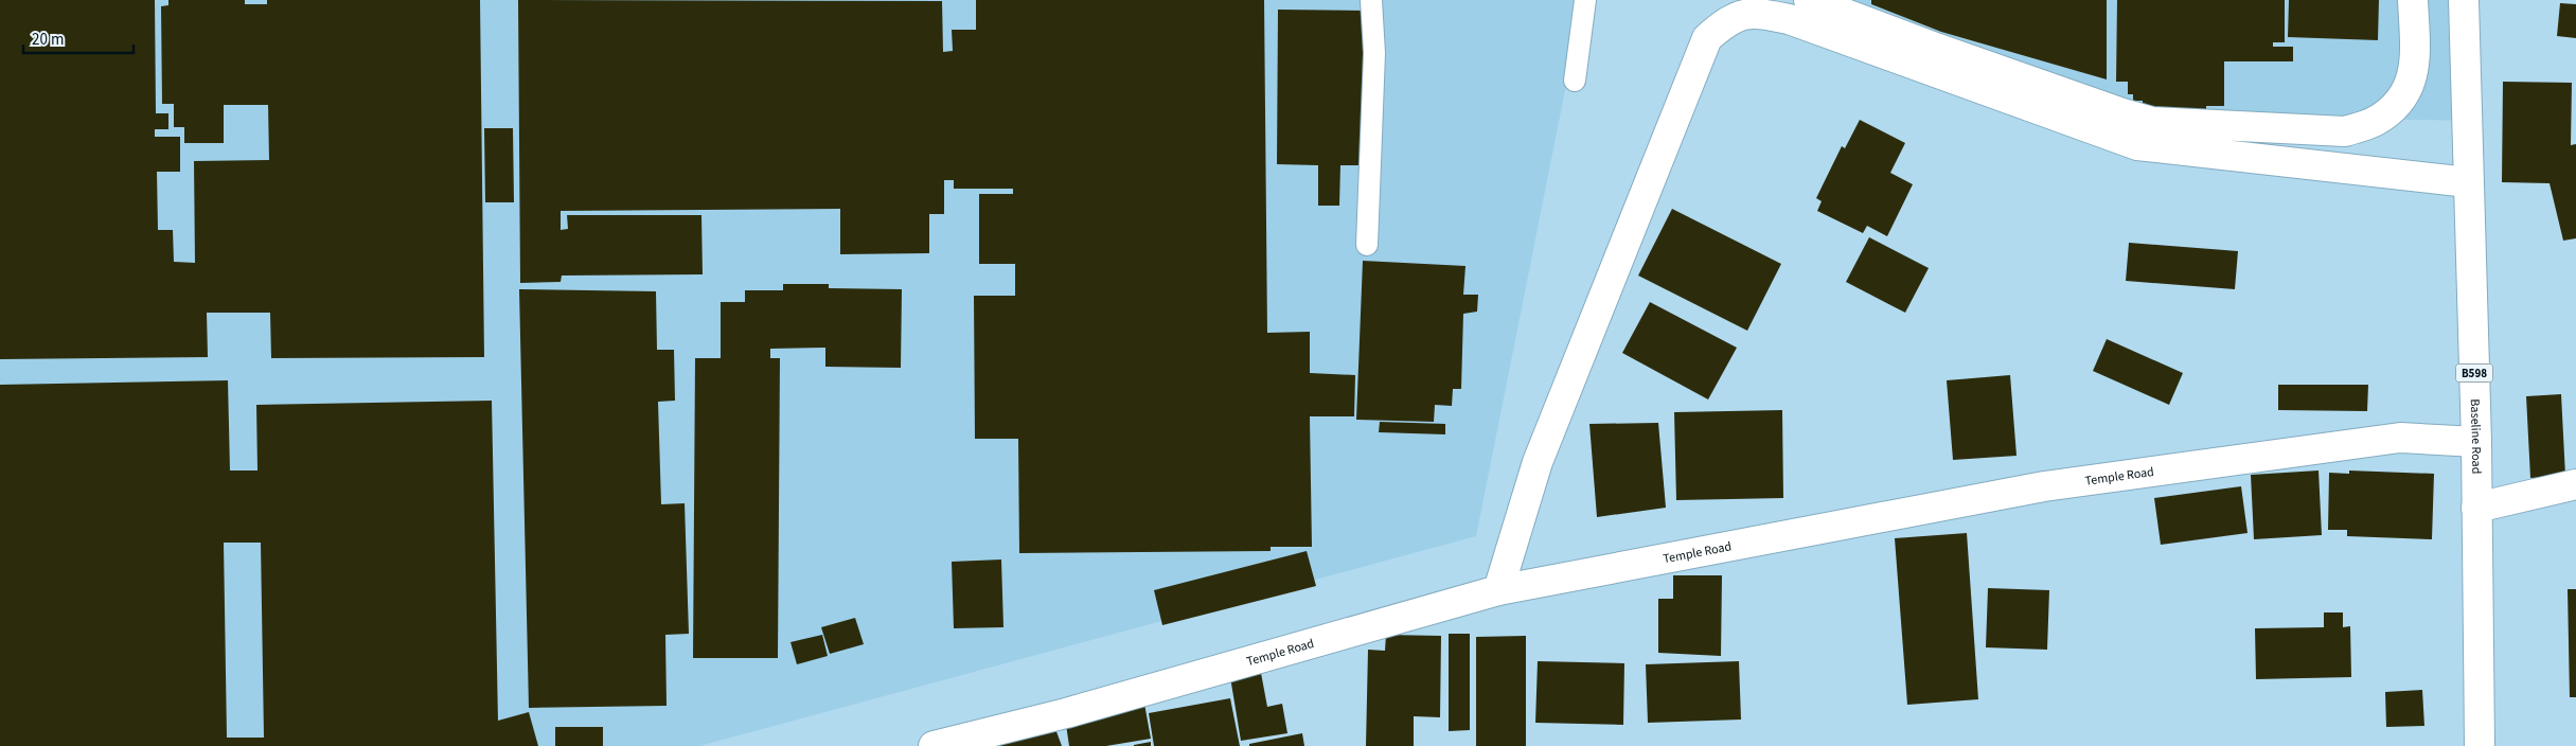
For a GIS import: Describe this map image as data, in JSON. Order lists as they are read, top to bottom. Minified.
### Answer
{"streets":{"street":["B598","Baseline Road","Temple Road"]},"crossings":[["Baseline Road","Temple Road"]],"scale_bar":"20 m"}
